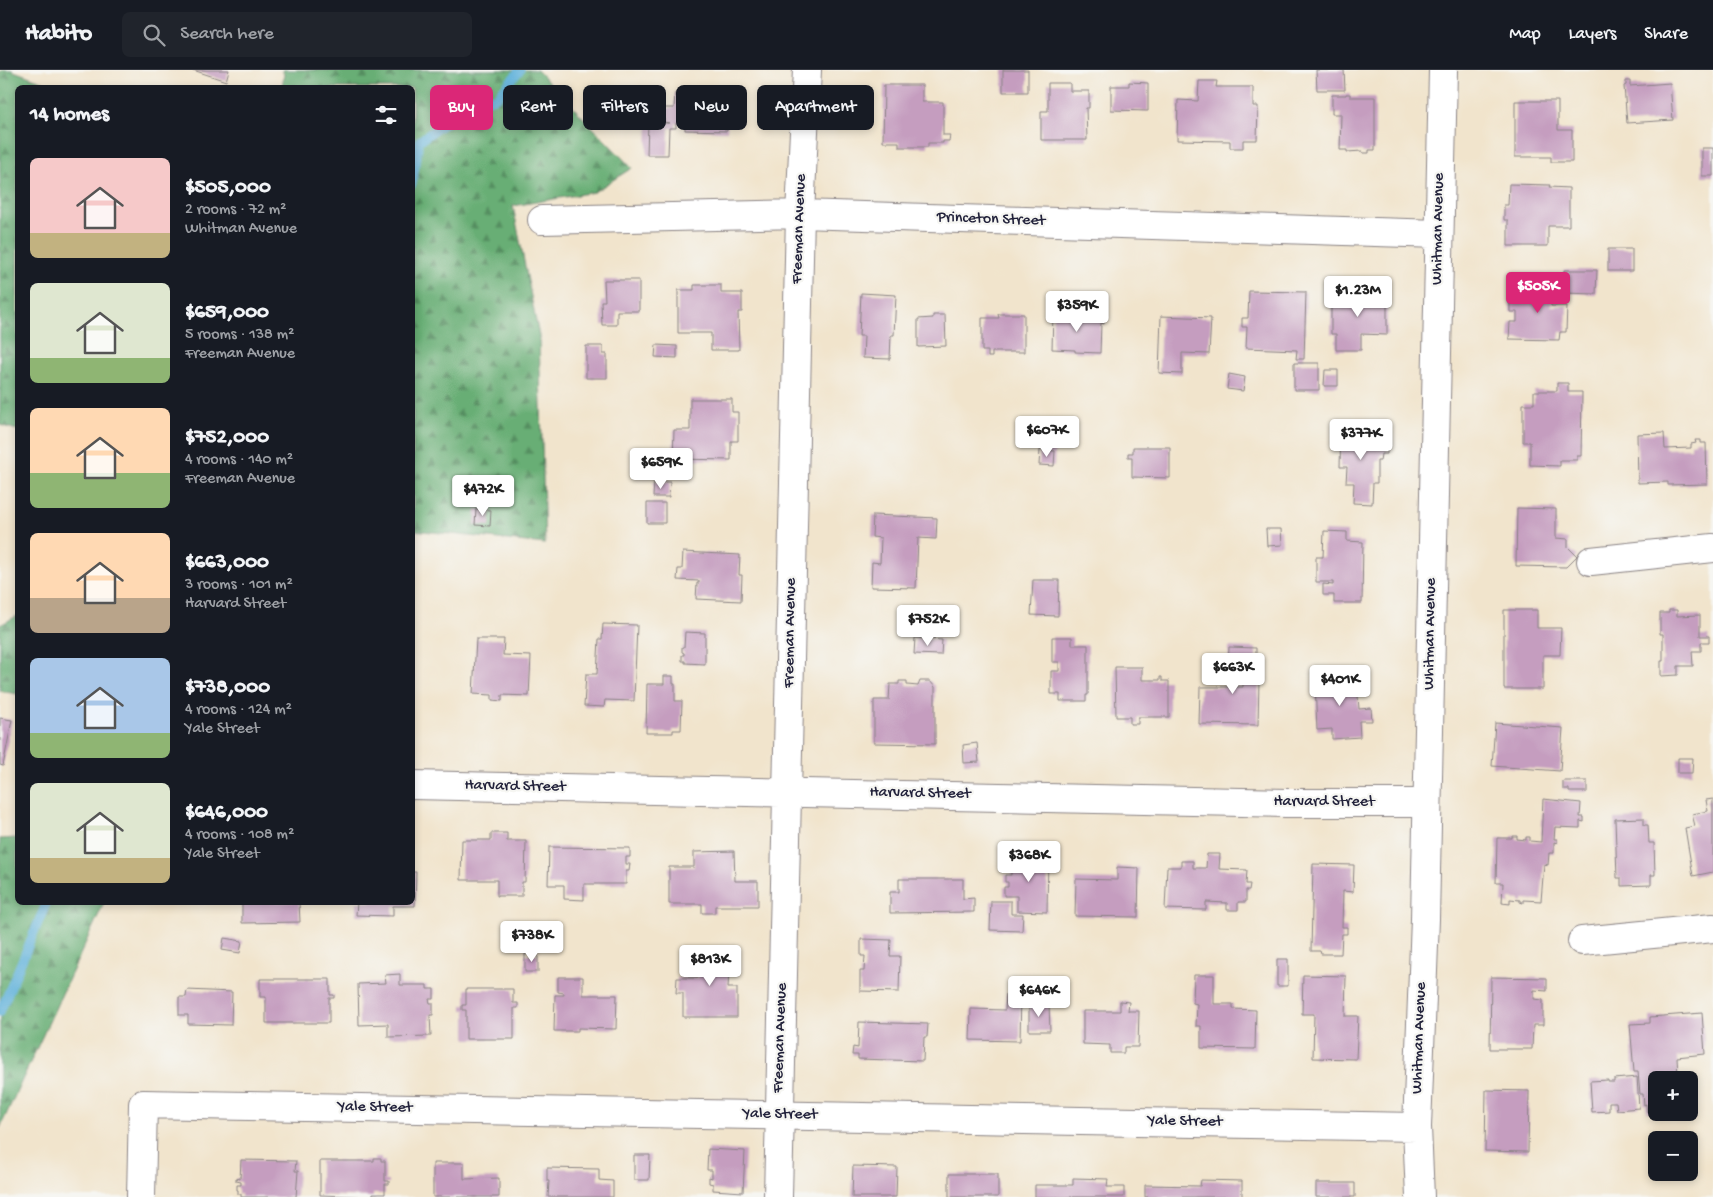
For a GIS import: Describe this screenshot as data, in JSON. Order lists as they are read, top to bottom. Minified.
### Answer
{"streets":{"street":["Princeton Street","Freeman Avenue","Whitman Avenue","Harvard Street","Yale Street"]},"crossings":[["Princeton Street","Freeman Avenue"],["Princeton Street","Whitman Avenue"],["Freeman Avenue","Harvard Street"],["Freeman Avenue","Yale Street"],["Whitman Avenue","Harvard Street"],["Whitman Avenue","Yale Street"]],"page":{"header":"Habito","search":"Search here","nav":["Map","Layers","Share"],"chip":["Buy","Rent","Filters","New","Apartment"],"heading":"14 homes","list":[{"name":"$505,000","note":"2 rooms · 72 m² · Whitman Avenue"},{"name":"$659,000","note":"5 rooms · 138 m² · Freeman Avenue"},{"name":"$752,000","note":"4 rooms · 140 m² · Freeman Avenue"},{"name":"$663,000","note":"3 rooms · 101 m² · Harvard Street"},{"name":"$738,000","note":"4 rooms · 124 m² · Yale Street"},{"name":"$646,000","note":"4 rooms · 108 m² · Yale Street"}],"price":["$505K","$1.23M","$359K","$607K","$377K","$659K","$472K","$752K","$663K","$401K","$368K","$738K","$813K","$646K"],"map_buttons":["+","−"]}}
